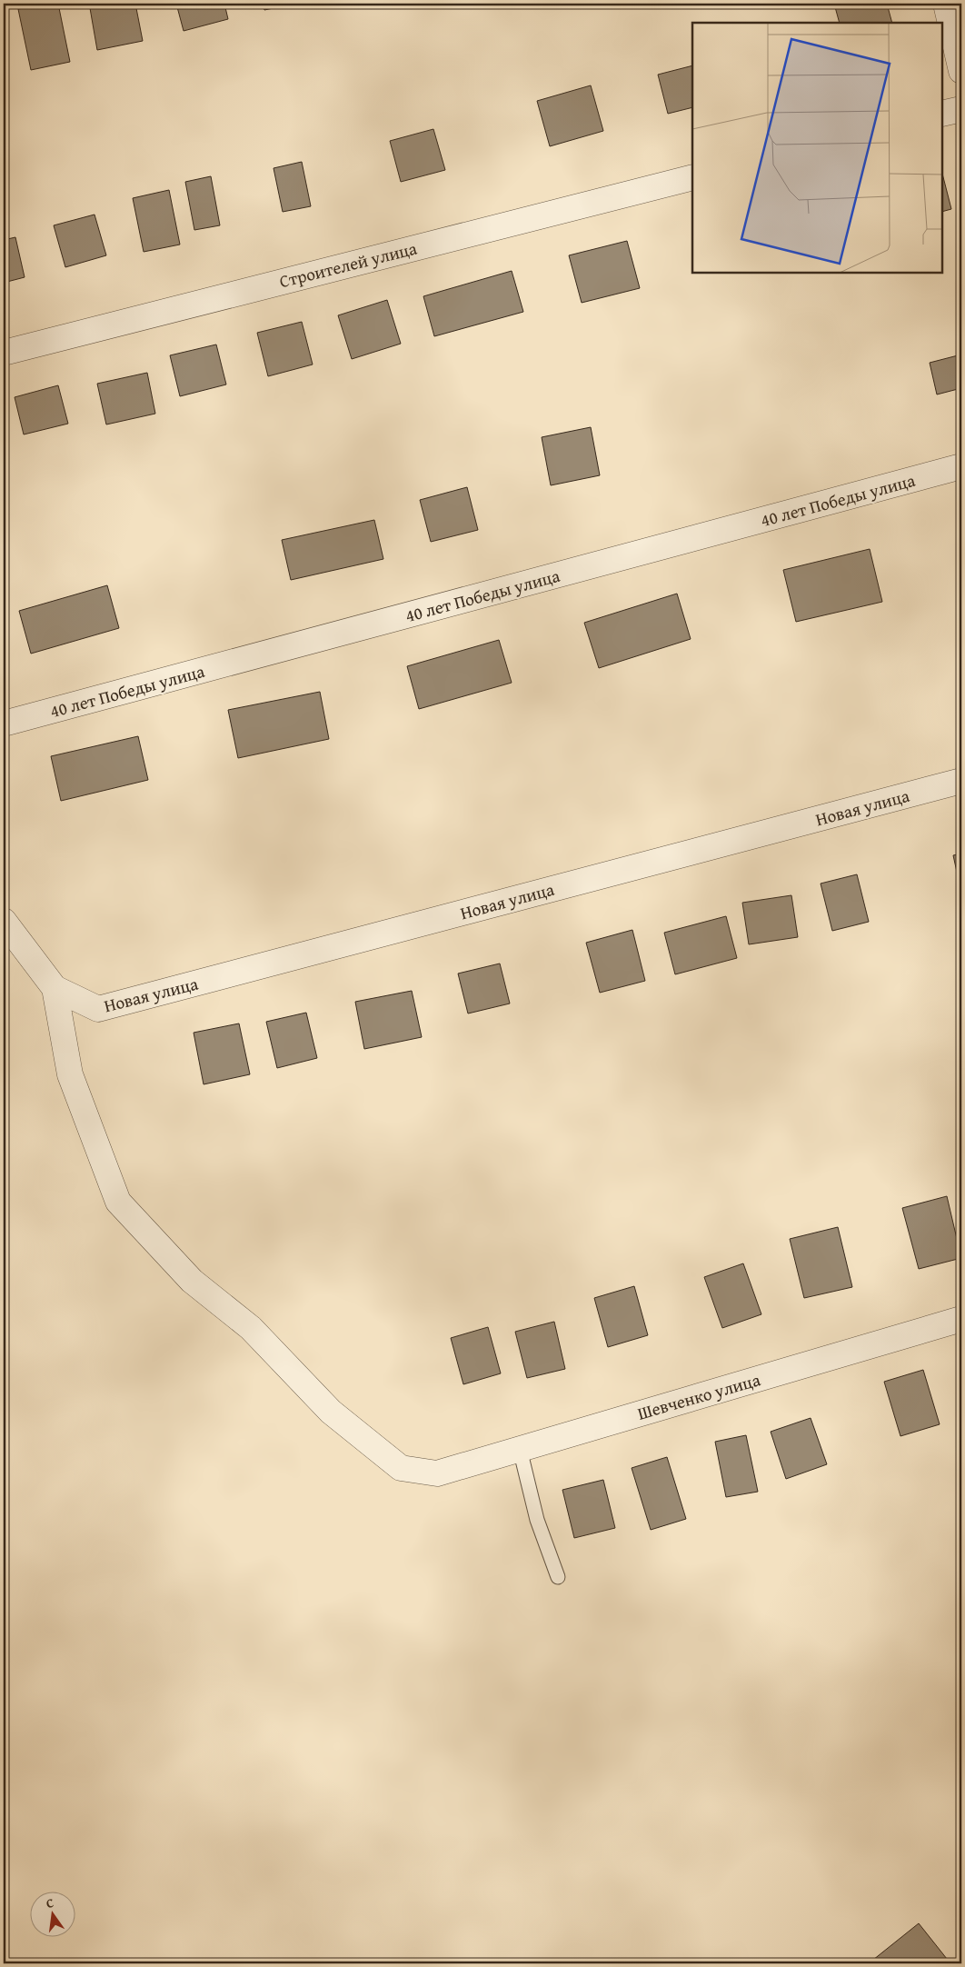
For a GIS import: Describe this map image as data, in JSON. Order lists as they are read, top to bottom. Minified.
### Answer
{"streets":{"street":["Строителей улица","40 лет Победы улица","Новая улица","Шевченко улица"]},"crossings":[["Новая улица","Шевченко улица"]],"north":"top"}
